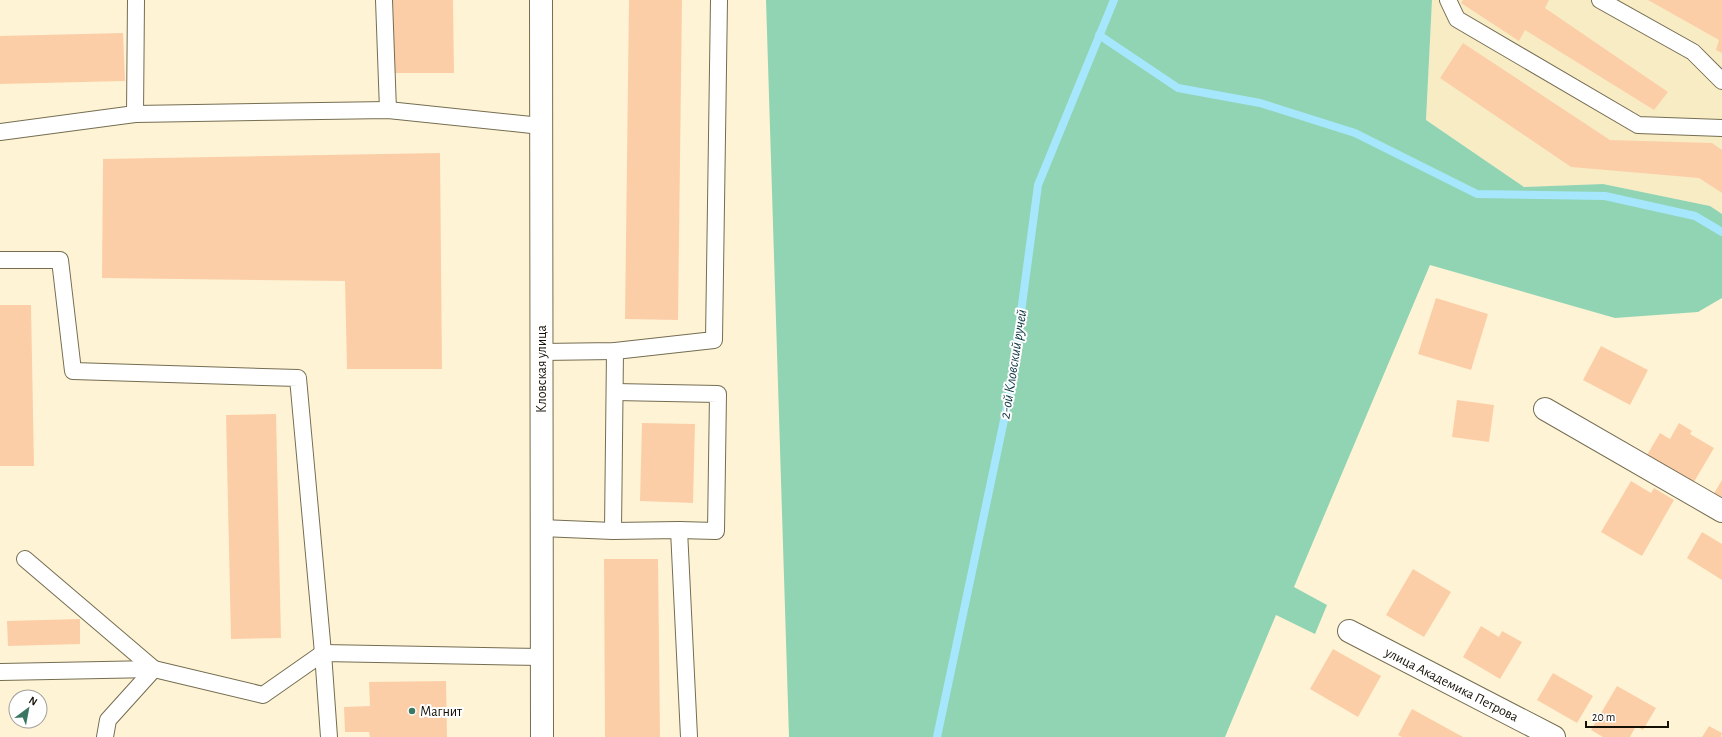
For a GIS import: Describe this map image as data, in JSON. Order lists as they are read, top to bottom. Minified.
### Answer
{"streets":{"street":["Кловская улица","улица Академика Петрова"]},"water":["2-ой Кловский ручей"],"places":["Магнит"],"scale_bar":"20 m","north":"top right"}
